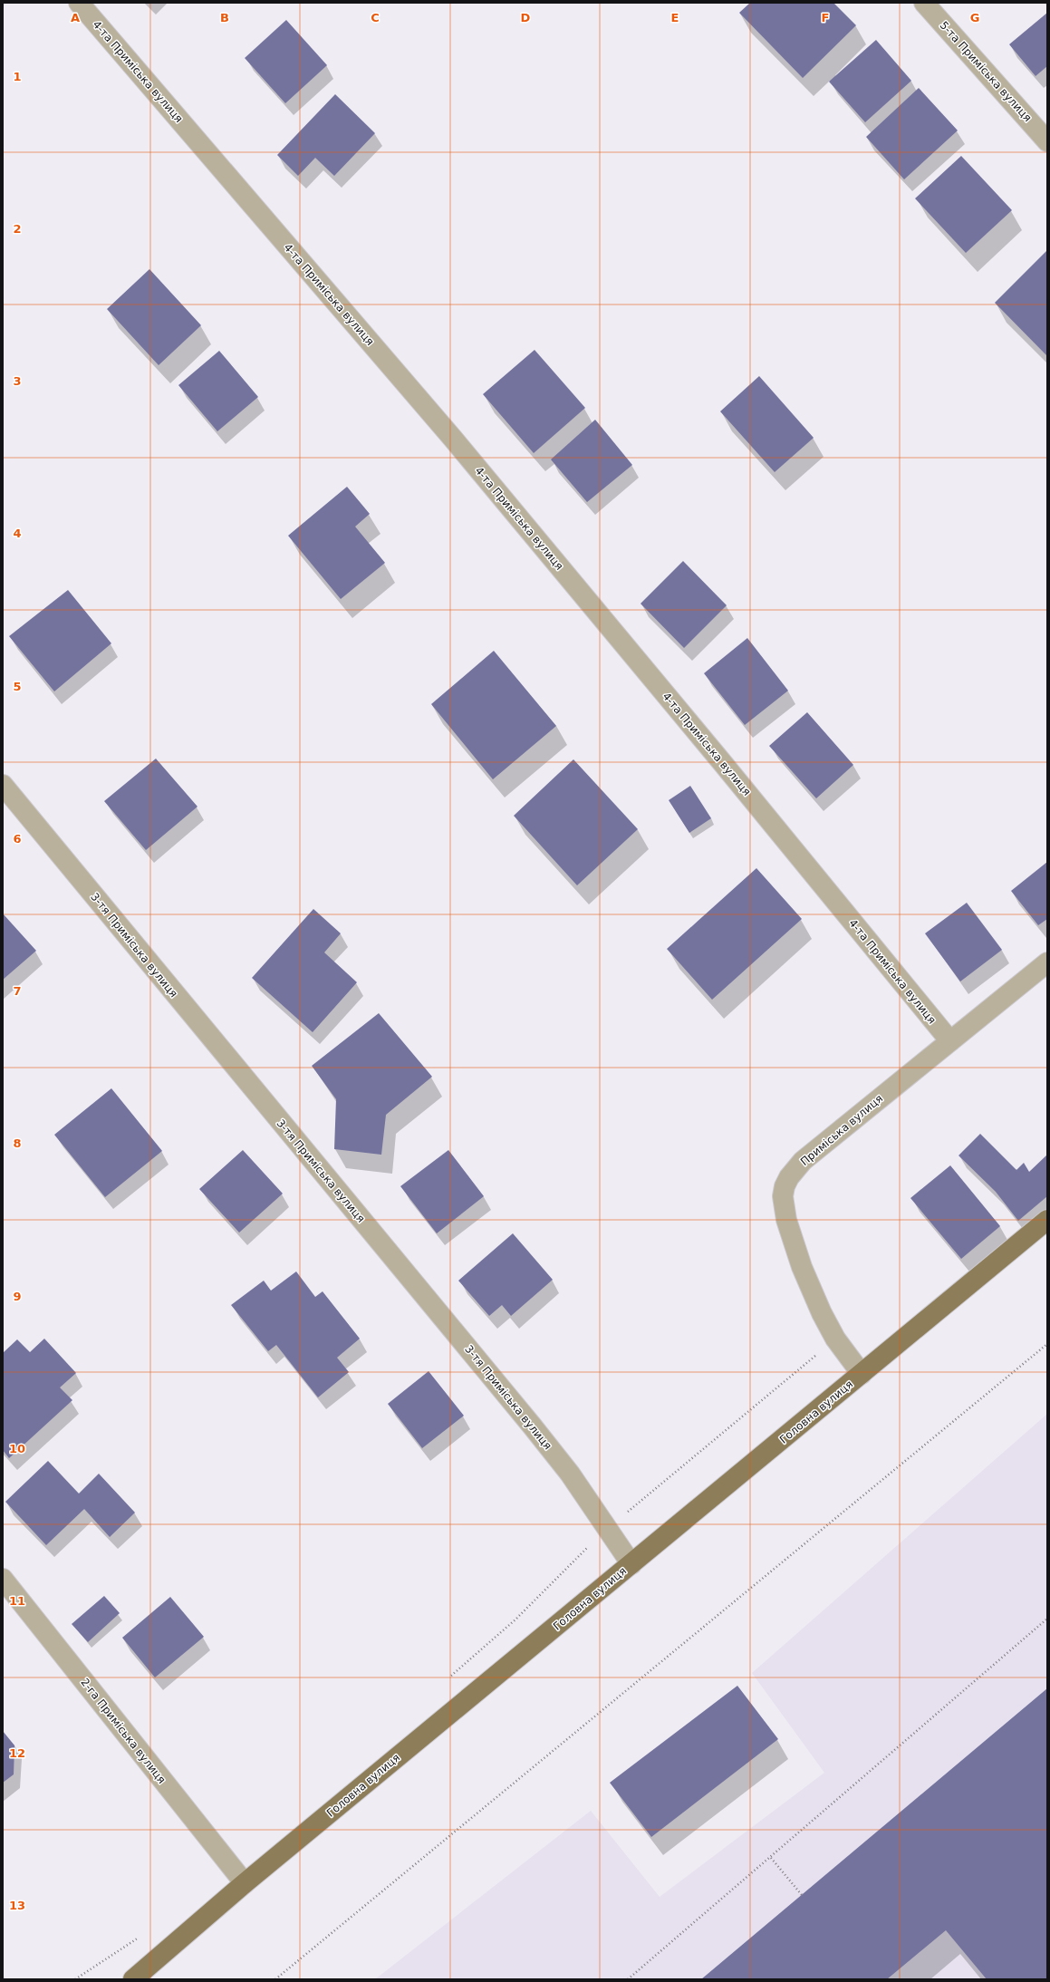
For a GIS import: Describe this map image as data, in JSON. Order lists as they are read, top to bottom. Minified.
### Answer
{"streets":{"main road":["Головна вулиця"],"street":["4-та Приміська вулиця","5-та Приміська вулиця","3-тя Приміська вулиця","Приміська вулиця","2-га Приміська вулиця"]},"crossings":[["4-та Приміська вулиця","Приміська вулиця"],["3-тя Приміська вулиця","Головна вулиця"],["Приміська вулиця","Головна вулиця"],["Головна вулиця","2-га Приміська вулиця"]],"grid":{"columns":["A","B","C","D","E","F","G"],"rows":["1","2","3","4","5","6","7","8","9","10","11","12","13"]}}
